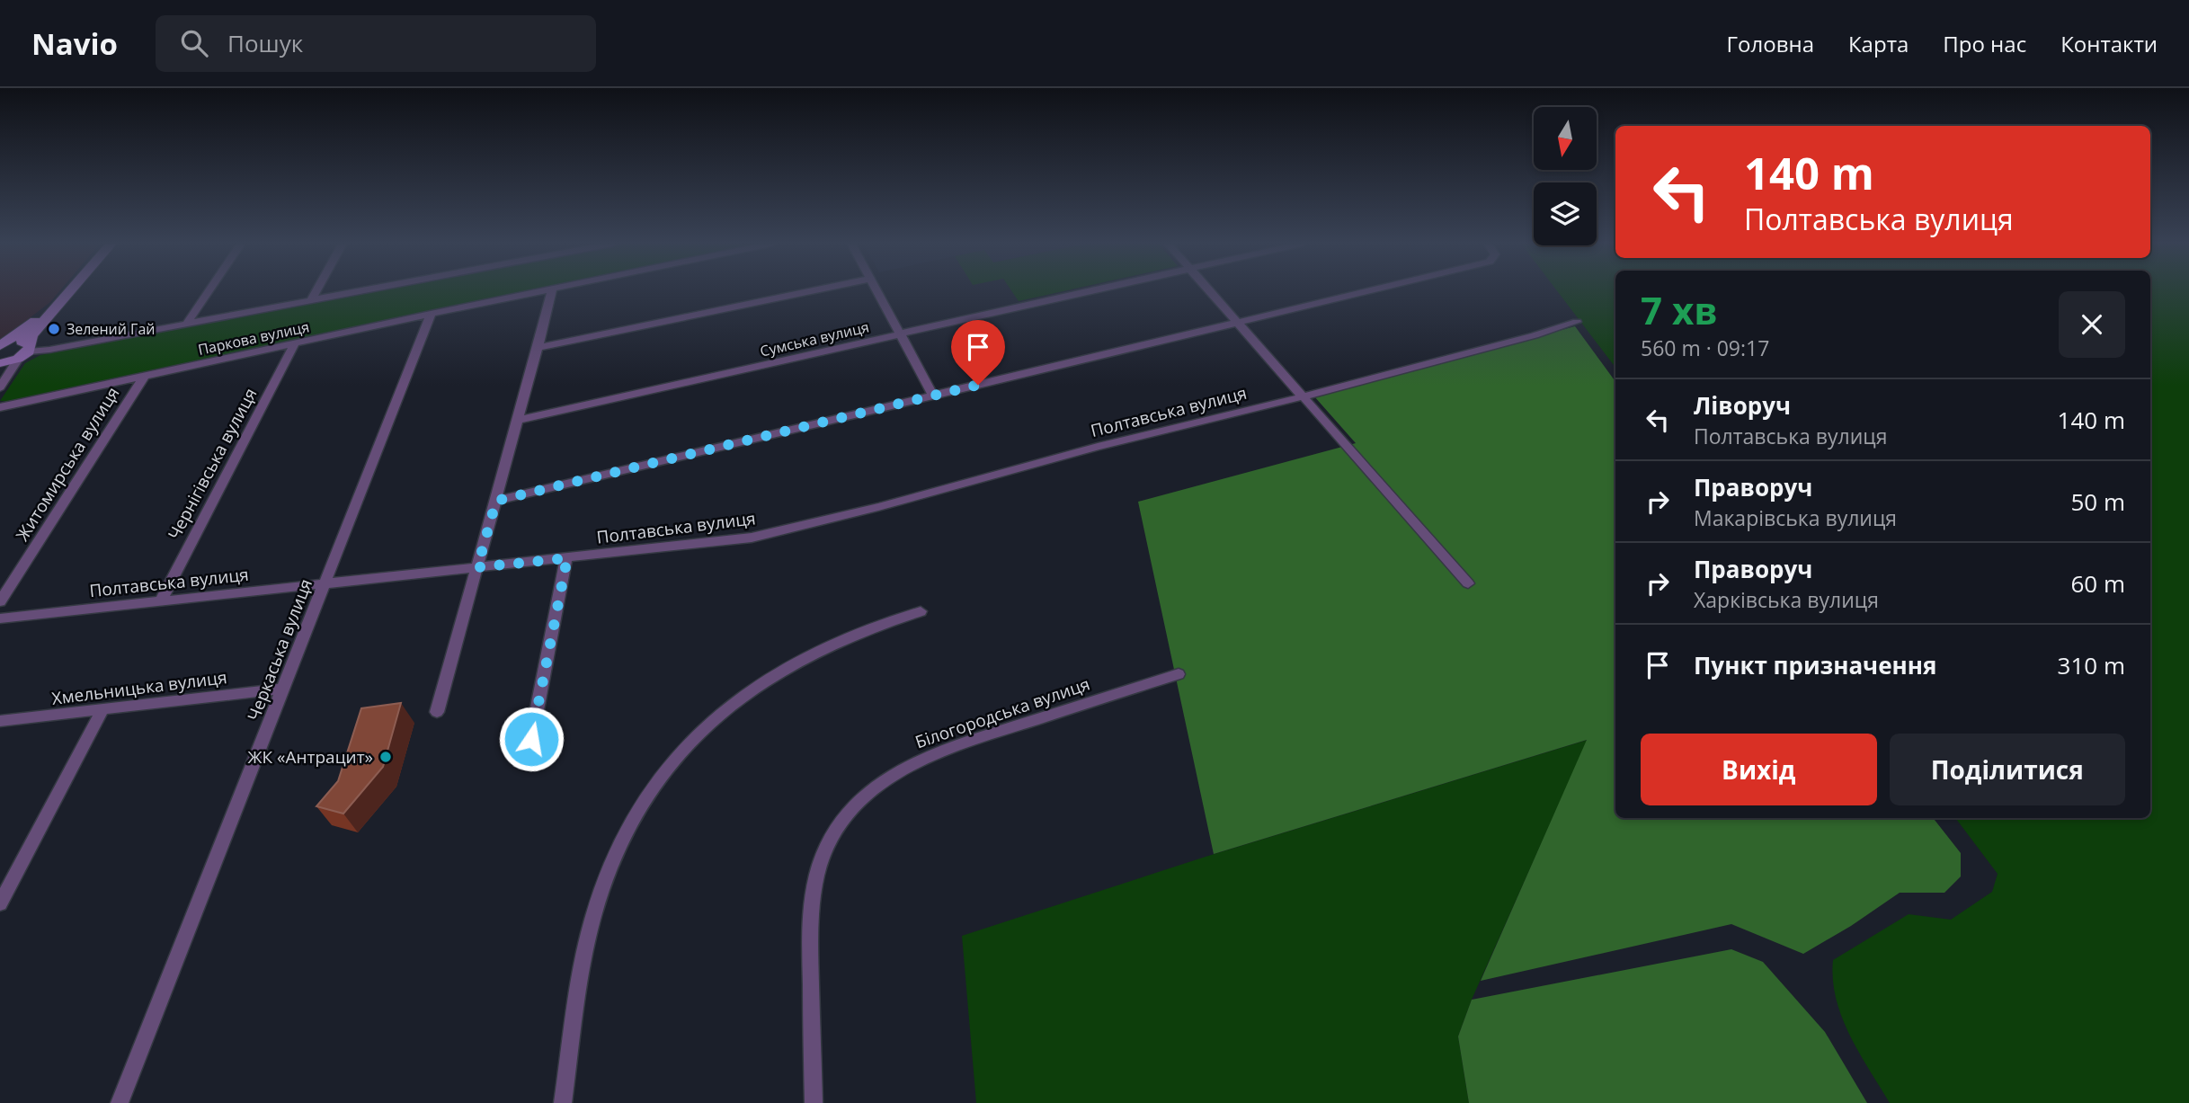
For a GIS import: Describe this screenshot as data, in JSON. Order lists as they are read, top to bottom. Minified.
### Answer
{"streets":{"street":["Паркова вулиця","Сумська вулиця","Полтавська вулиця","Житомирська вулиця","Чернігівська вулиця","Черкаська вулиця","Хмельницька вулиця","Білогородська вулиця"]},"crossings":[["Паркова вулиця","Житомирська вулиця"],["Паркова вулиця","Чернігівська вулиця"],["Паркова вулиця","Черкаська вулиця"],["Полтавська вулиця","Чернігівська вулиця"],["Полтавська вулиця","Черкаська вулиця"],["Черкаська вулиця","Хмельницька вулиця"]],"places":["Зелений Гай","ЖК «Антрацит»"],"north":"bottom","page":{"header":"Navio","search":"Пошук","nav":["Головна","Карта","Про нас","Контакти"],"turn":["140 m","Полтавська вулиця"],"heading":["7 хв","560 m · 09:17"],"list":[{"name":"Ліворуч","note":"Полтавська вулиця","value":"140 m"},{"name":"Праворуч","note":"Макарівська вулиця","value":"50 m"},{"name":"Праворуч","note":"Харківська вулиця","value":"60 m"},{"name":"Пункт призначення","value":"310 m"}],"buttons":["Вихід","Поділитися"]}}
